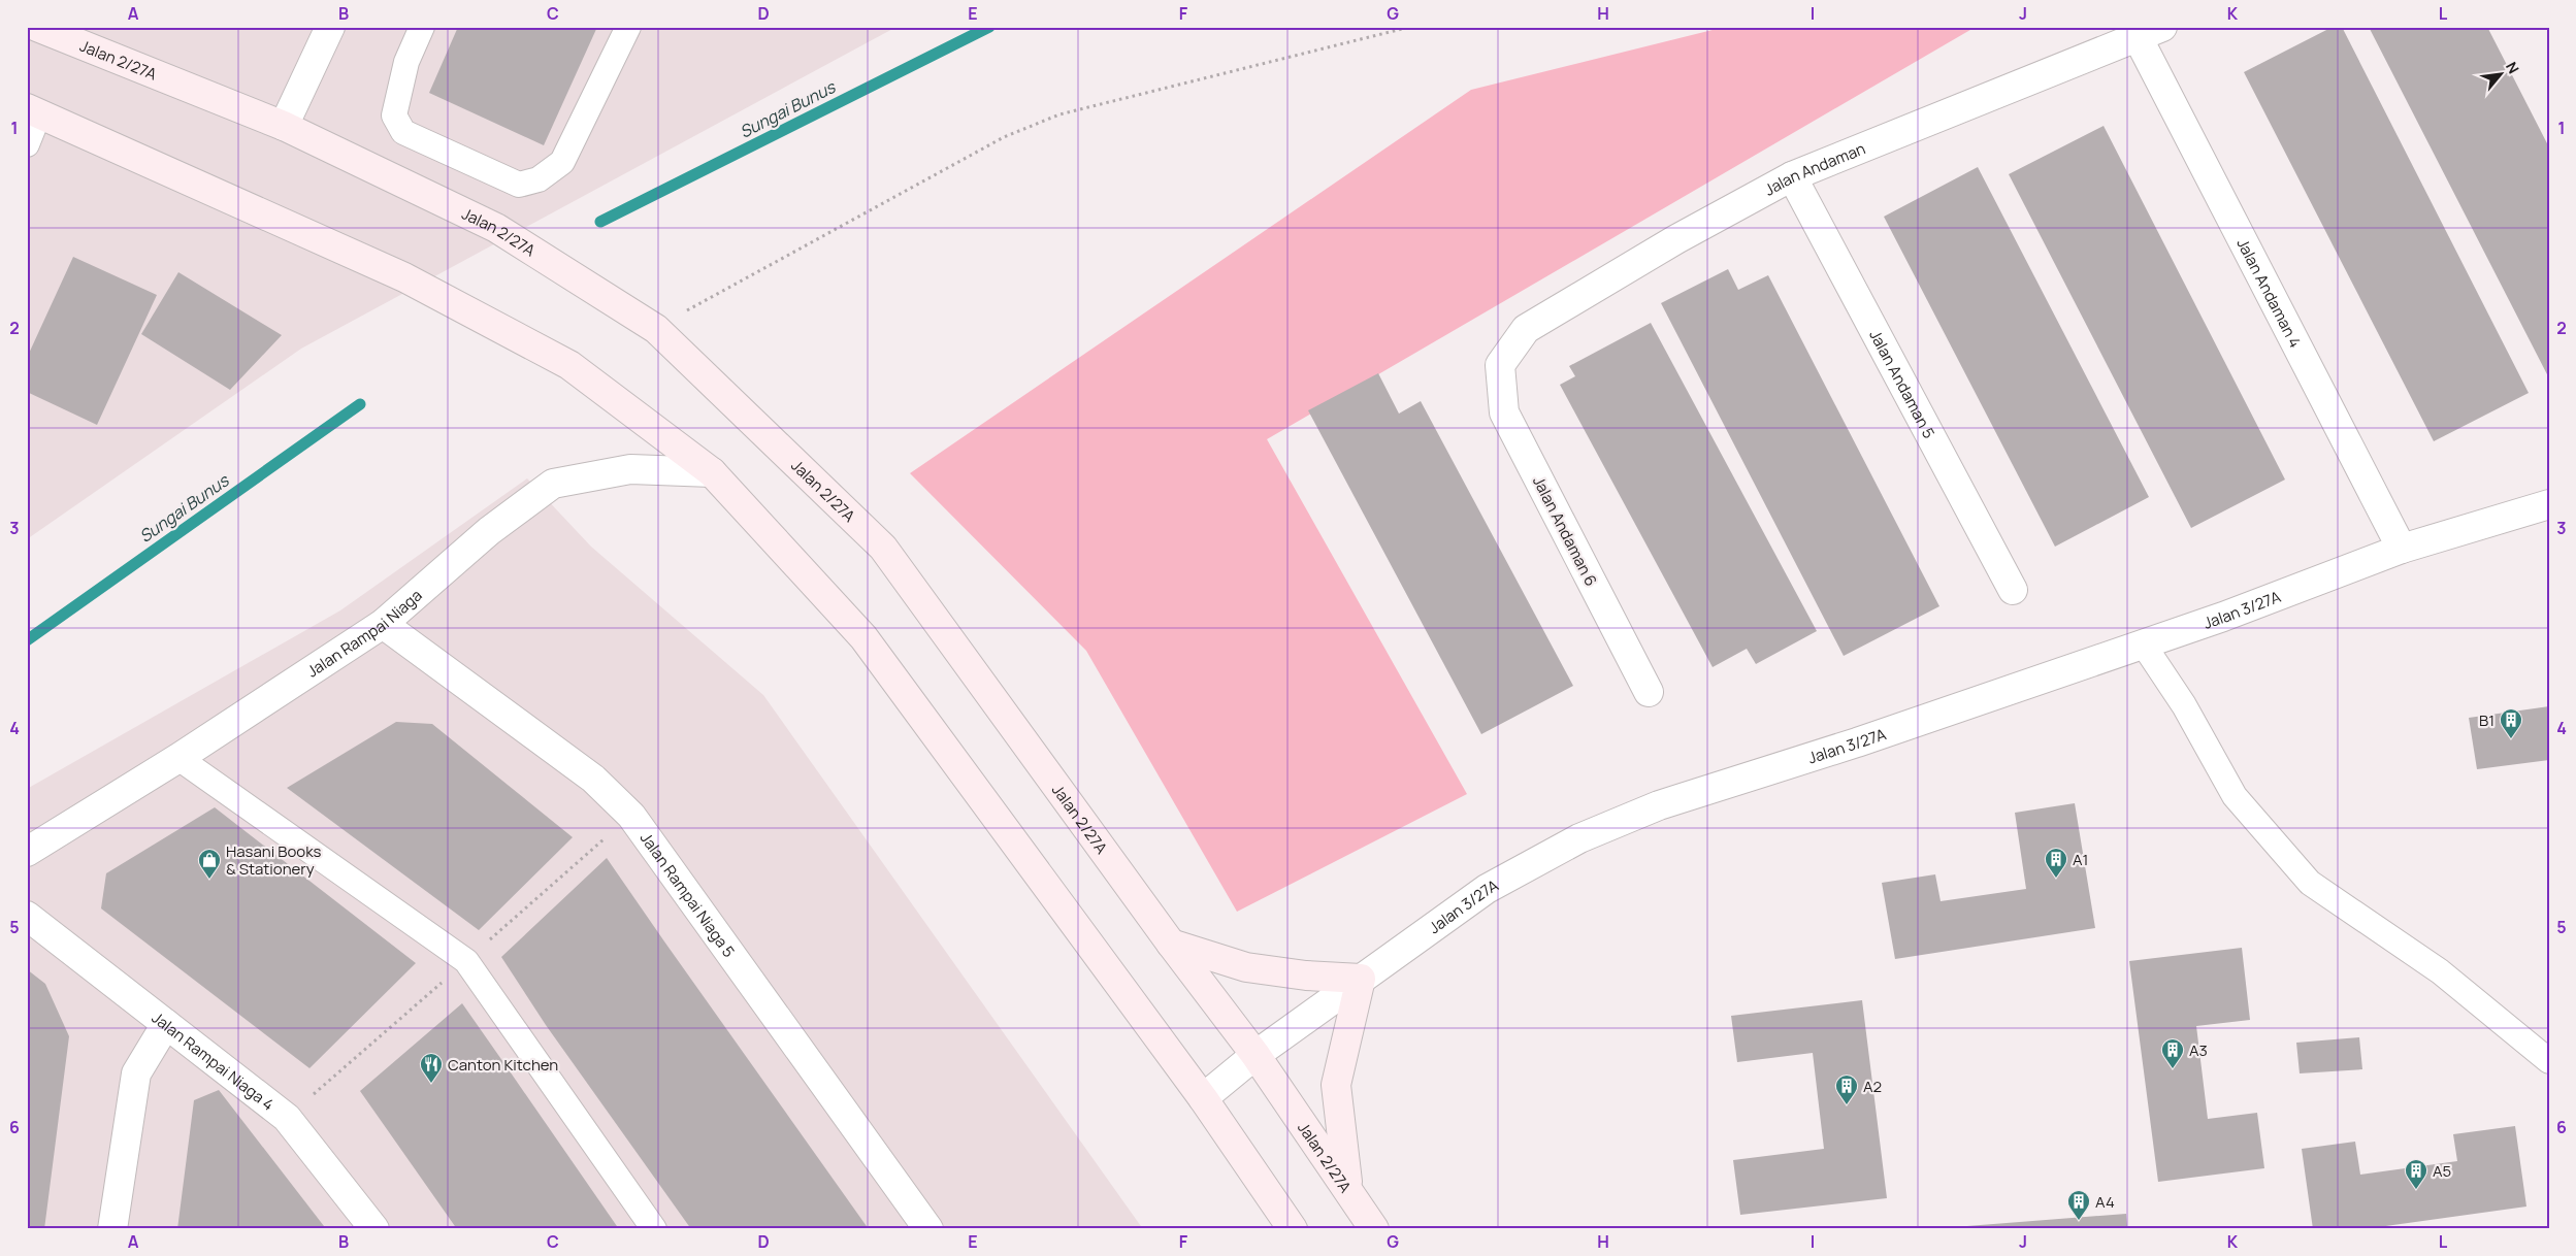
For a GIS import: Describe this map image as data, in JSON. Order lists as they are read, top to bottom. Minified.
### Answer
{"streets":{"main road":["Jalan 2/27A"],"street":["Jalan Andaman","Jalan Andaman 4","Jalan Andaman 5","Jalan Andaman 6","Jalan 3/27A","Jalan Rampai Niaga","Jalan Rampai Niaga 5","Jalan Rampai Niaga 4"]},"crossings":[["Jalan 2/27A","Jalan 3/27A"],["Jalan Andaman","Jalan Andaman 4"],["Jalan Andaman","Jalan Andaman 5"],["Jalan Andaman","Jalan Andaman 6"],["Jalan Andaman 4","Jalan 3/27A"],["Jalan Rampai Niaga","Jalan Rampai Niaga 5"]],"water":["Sungai Bunus"],"places":{"building":["B1","A1","A3","A2","A5","A4"],"shop":["Hasani Books & Stationery"],"restaurant":["Canton Kitchen"]},"north":"top right","grid":{"columns":["A","B","C","D","E","F","G","H","I","J","K","L"],"rows":["1","2","3","4","5","6"]}}
